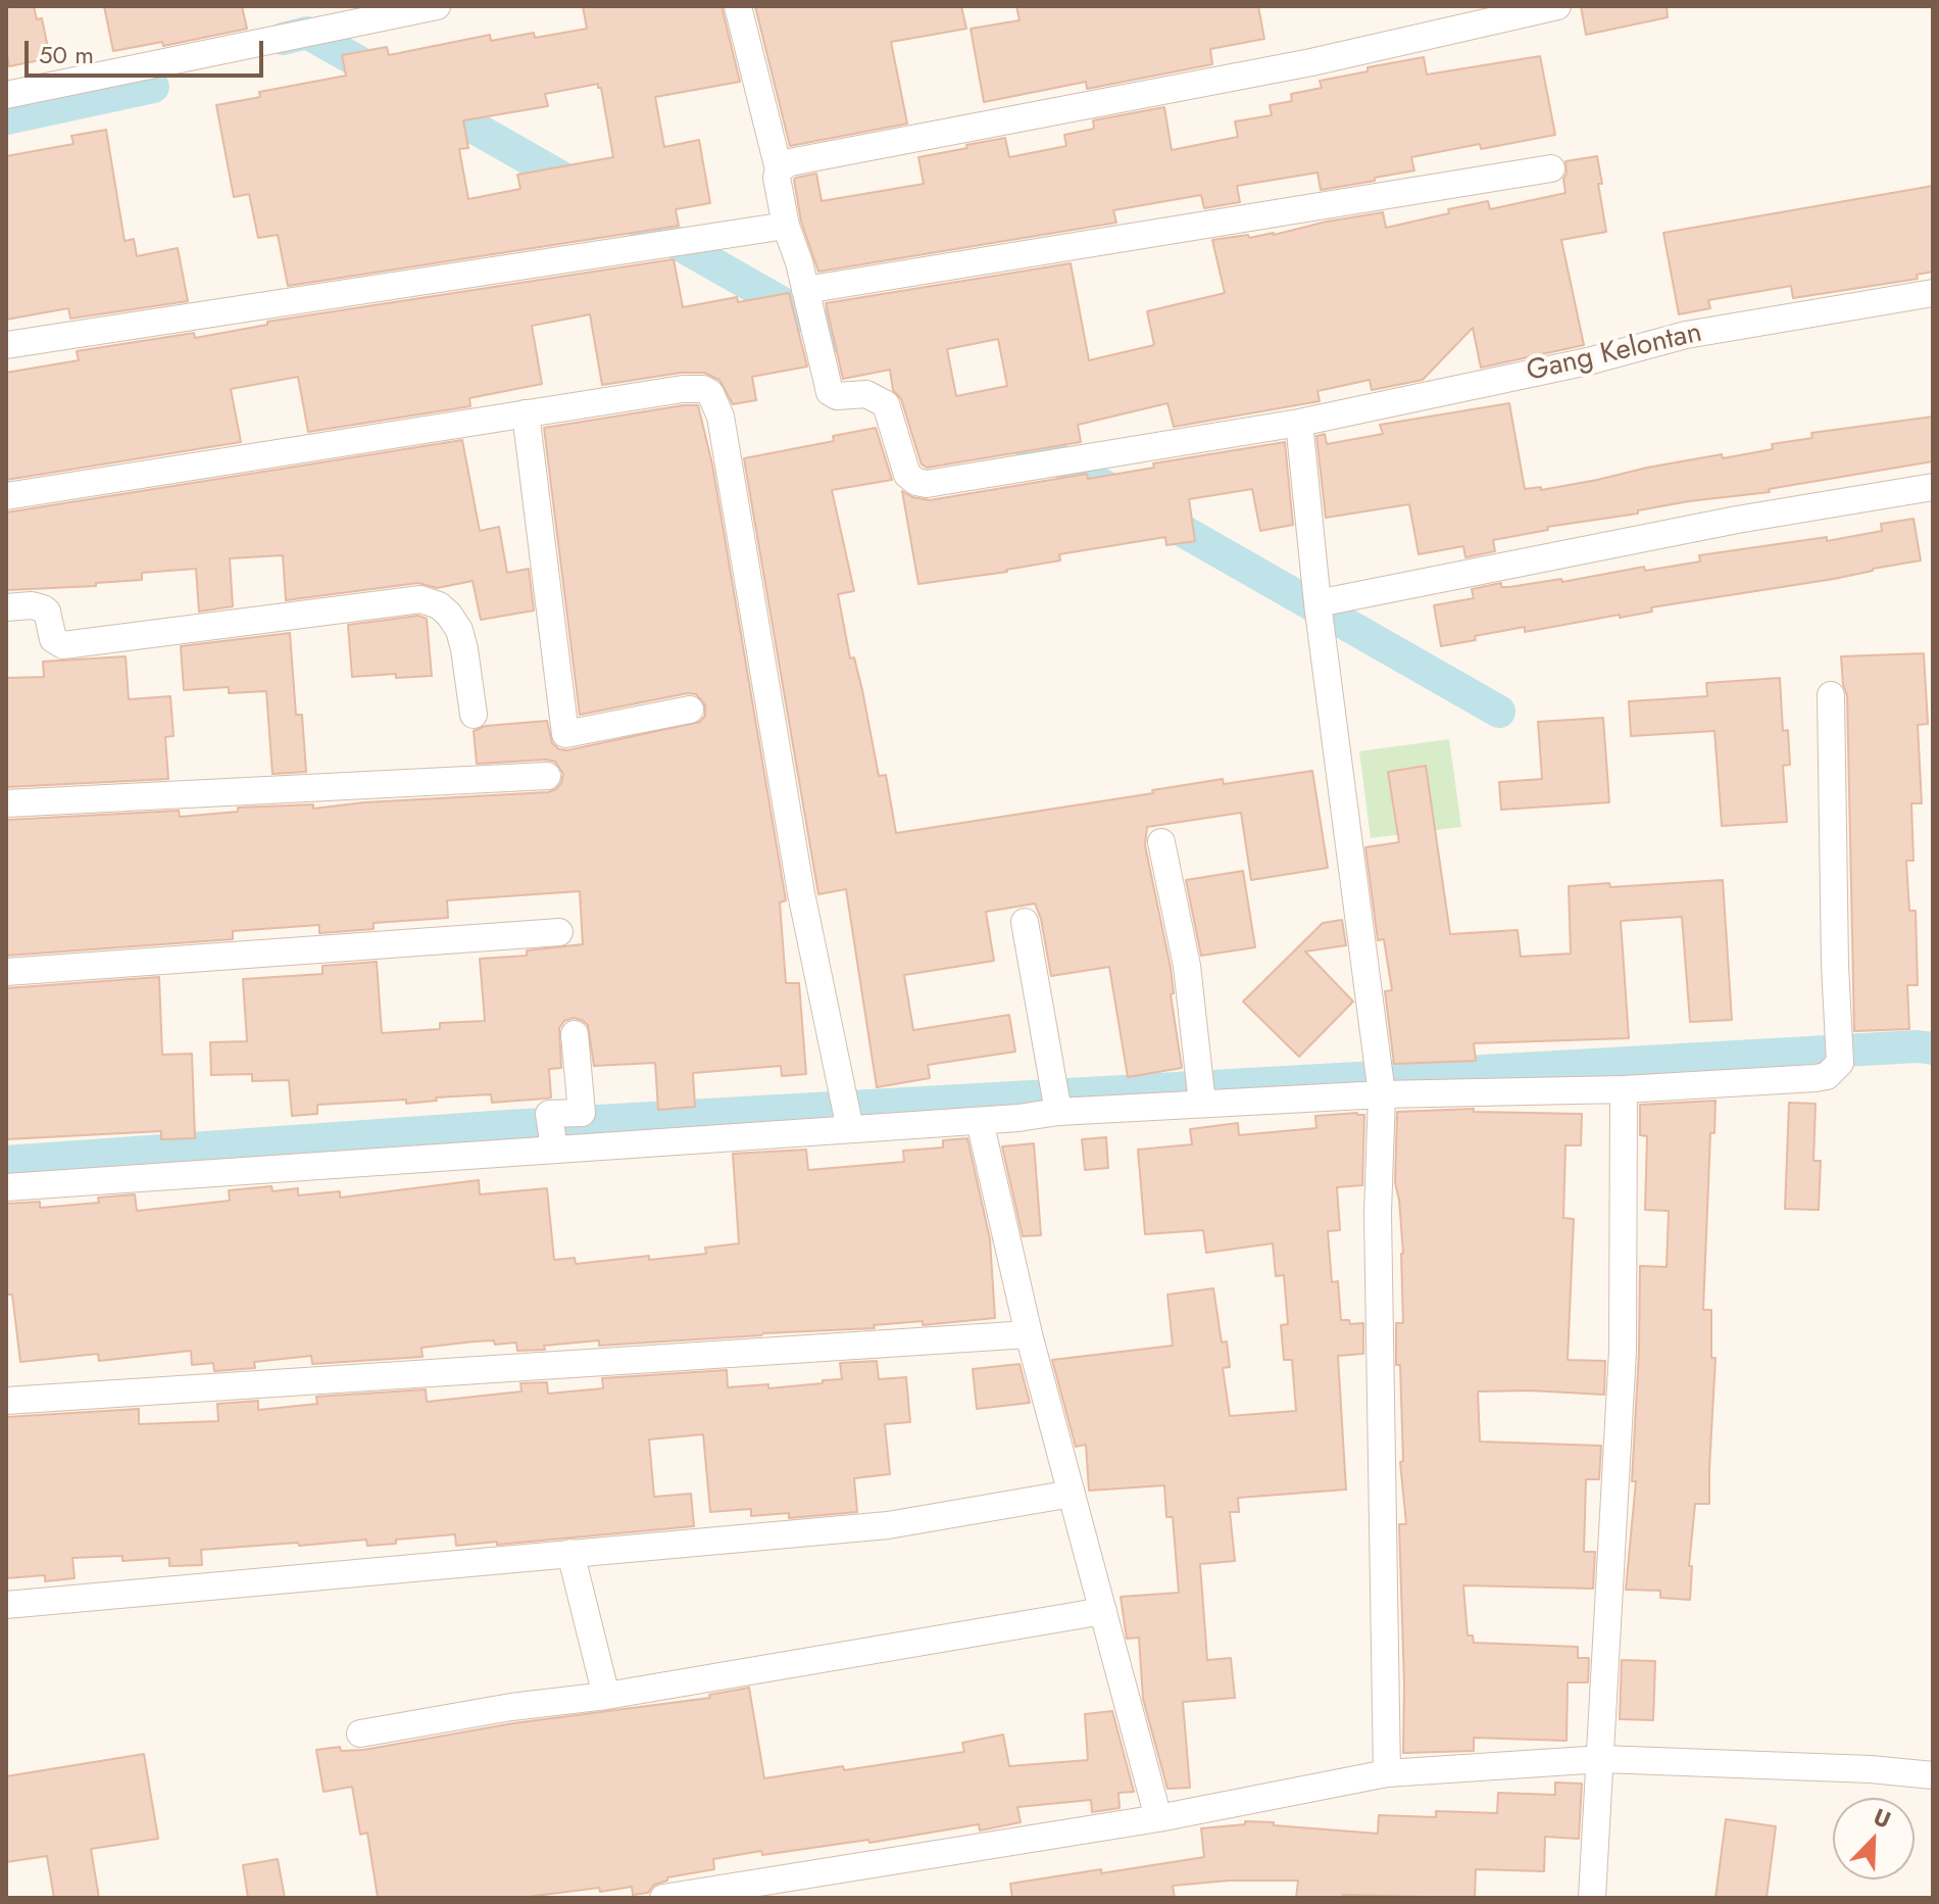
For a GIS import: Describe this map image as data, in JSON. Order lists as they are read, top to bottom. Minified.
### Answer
{"streets":{"street":["Gang Kelontan"]},"scale_bar":"50 m","north":"top right"}
